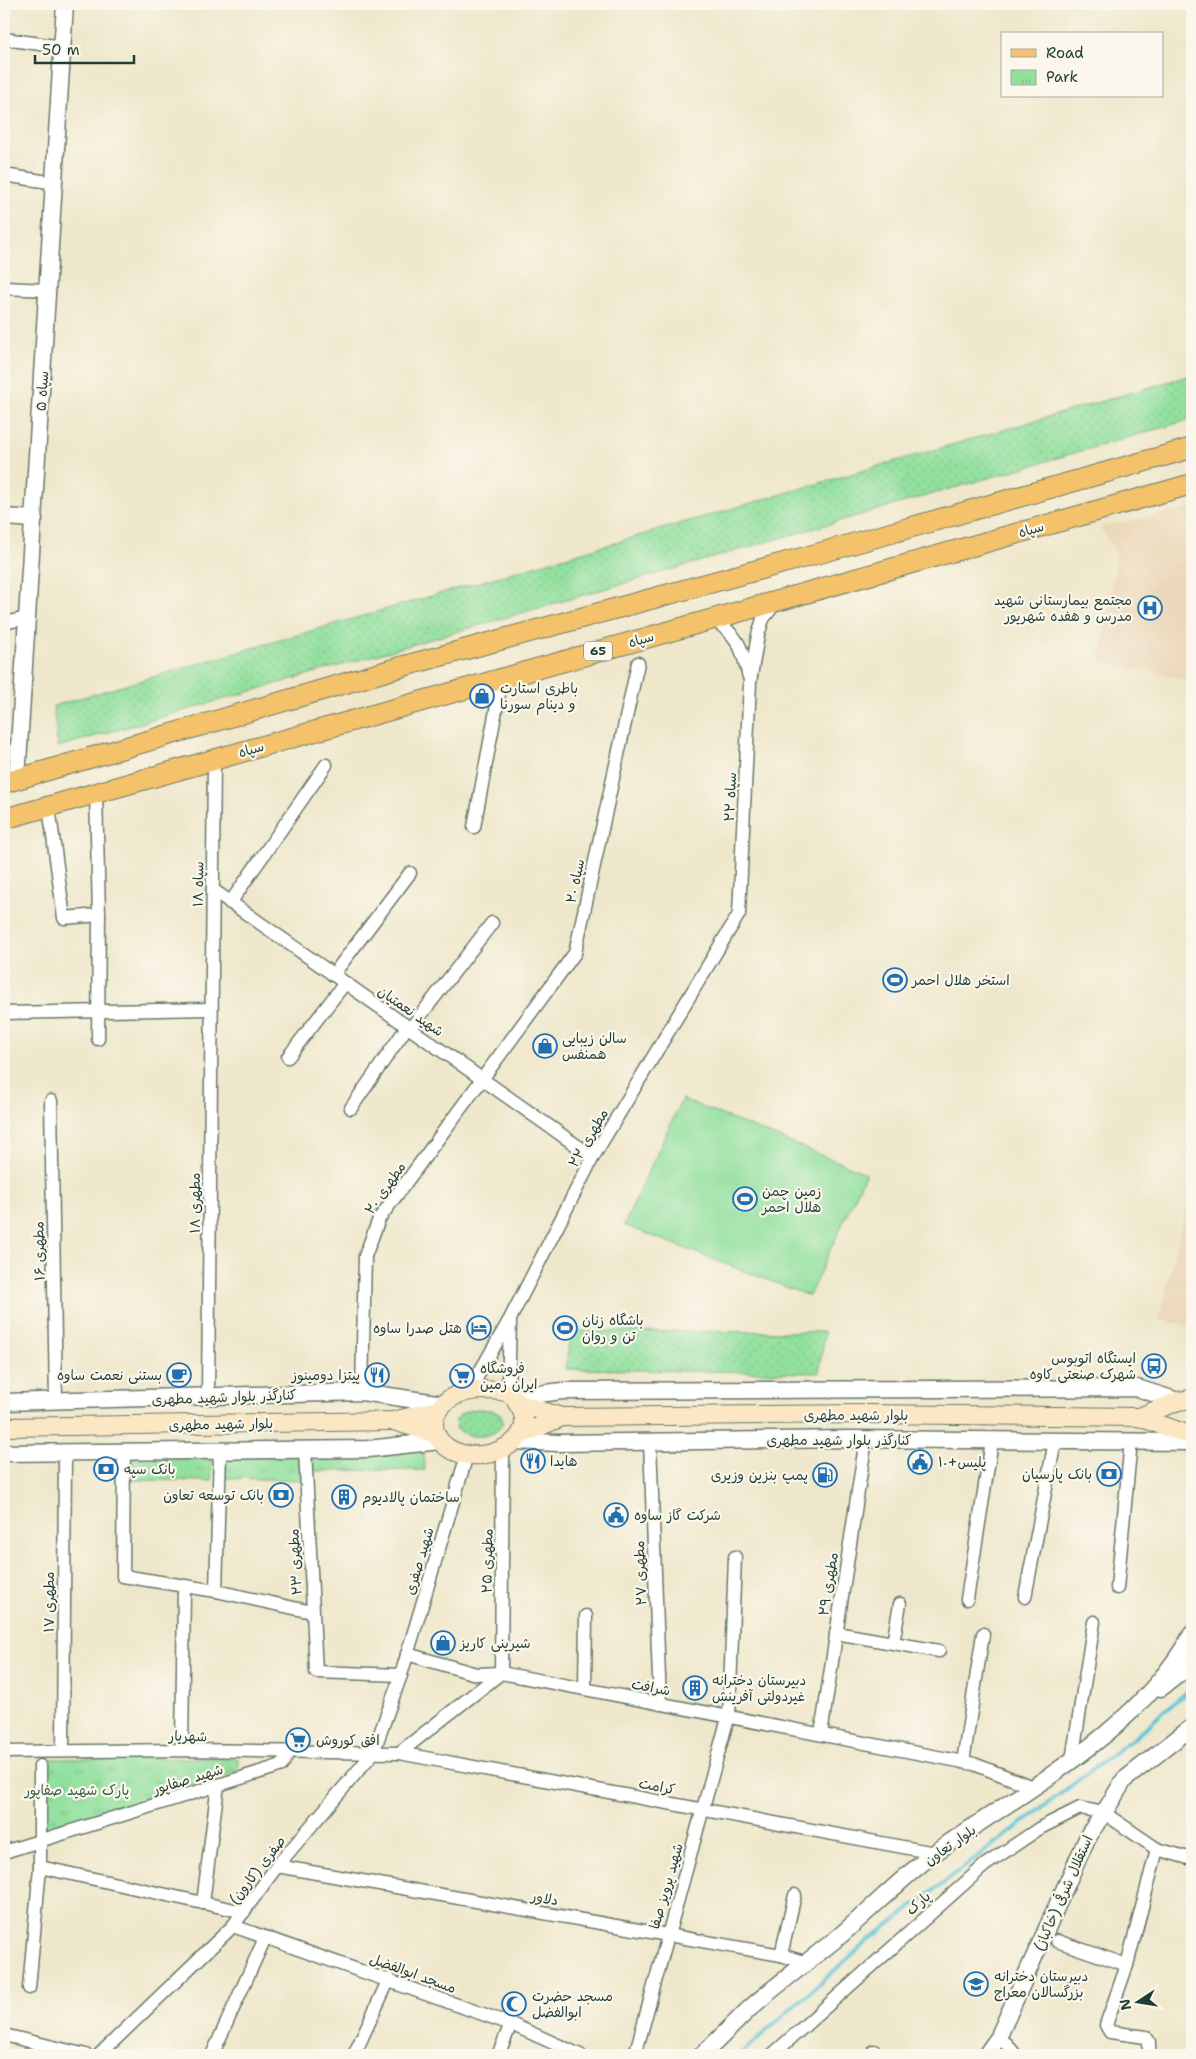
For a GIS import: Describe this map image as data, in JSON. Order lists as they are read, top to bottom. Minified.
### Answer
{"streets":{"main road":["سپاه","65","بلوار شهید مطهری"],"street":["سپاه ۵","سپاه ۲۲","سپاه ۲۰","سپاه ۱۸","شهید نعمتیان","مطهری ۲۲","مطهری ۲۰","مطهری ۱۸","مطهری ۱۶","کنارگذر بلوار شهید مطهری","شهید صفری","مطهری ۲۵","مطهری ۲۳","مطهری ۲۷","مطهری ۲۹","مطهری ۱۷","شرافت","شهریار","شهید صفاپور","کرامت","بلوار تعاون","صفری (کارون)","شهید پرویز صفا","استقلال شرقی (خاکباز)","دلاور","پارک","مسجد ابوالفضل"]},"crossings":[["سپاه","سپاه ۱۸"],["سپاه ۲۲","مطهری ۲۲"],["سپاه ۲۰","شهید نعمتیان"],["سپاه ۲۰","مطهری ۲۰"],["سپاه ۱۸","شهید نعمتیان"],["سپاه ۱۸","مطهری ۱۸"],["شهید نعمتیان","مطهری ۲۲"],["شهید نعمتیان","مطهری ۲۰"],["مطهری ۲۲","کنارگذر بلوار شهید مطهری"],["مطهری ۲۲","بلوار شهید مطهری"],["مطهری ۲۲","شهید صفری"],["مطهری ۲۲","مطهری ۲۵"],["مطهری ۲۰","کنارگذر بلوار شهید مطهری"],["مطهری ۱۸","کنارگذر بلوار شهید مطهری"],["مطهری ۱۶","کنارگذر بلوار شهید مطهری"],["کنارگذر بلوار شهید مطهری","بلوار شهید مطهری"],["کنارگذر بلوار شهید مطهری","شهید صفری"],["کنارگذر بلوار شهید مطهری","مطهری ۲۵"],["کنارگذر بلوار شهید مطهری","مطهری ۲۷"],["کنارگذر بلوار شهید مطهری","مطهری ۲۹"],["بلوار شهید مطهری","شهید صفری"],["بلوار شهید مطهری","مطهری ۲۵"],["شهید صفری","مطهری ۲۵"],["شهید صفری","مطهری ۲۳"],["شهید صفری","شرافت"],["شهید صفری","صفری (کارون)"],["مطهری ۲۵","شرافت"],["مطهری ۲۳","صفری (کارون)"],["مطهری ۲۷","شرافت"],["مطهری ۲۹","شرافت"],["مطهری ۱۷","شهریار"],["شرافت","بلوار تعاون"],["شرافت","شهید پرویز صفا"],["شهریار","شهید صفاپور"],["شهریار","کرامت"],["شهریار","صفری (کارون)"],["کرامت","بلوار تعاون"],["کرامت","صفری (کارون)"],["کرامت","شهید پرویز صفا"],["بلوار تعاون","دلاور"],["صفری (کارون)","دلاور"],["صفری (کارون)","مسجد ابوالفضل"],["شهید پرویز صفا","دلاور"],["استقلال شرقی (خاکباز)","پارک"]],"parks":["پارک شهید صفاپور"],"places":{"hospital":["مجتمع بیمارستانی شهید مدرس و هفده شهریور"],"shop":["باطری استارت و دینام سورنا","سالن زيبايى همنفس","شیرینی کاریز"],"sports":["استخر هلال احمر","زمین چمن هلال احمر","باشگاه زنان تن و روان"],"hotel":["هتل صدرا ساوه"],"bus stop":["ایستگاه اتوبوس شهرک صنعتی کاوه"],"cafe":["بستنی نعمت ساوه"],"restaurant":["پیتزا دومینوز","هایدا"],"supermarket":["فروشگاه ایران زمین","افق کوروش"],"public building":["پلیس+۱۰","شرکت گاز ساوه"],"bank":["بانک سپه","بانک پارسیان","بانک توسعه تعاون"],"fuel station":["پمپ بنزین وزیری"],"building":["ساختمان پالادیوم","دبیرستان دخترانه غیردولتی آفرینش"],"school or university":["دبیرستان دخترانه بزرگسالان معراج"],"mosque":["مسجد حضرت ابوالفضل"]},"legend":["Road","Park"],"scale_bar":"50 m","north":"left"}
